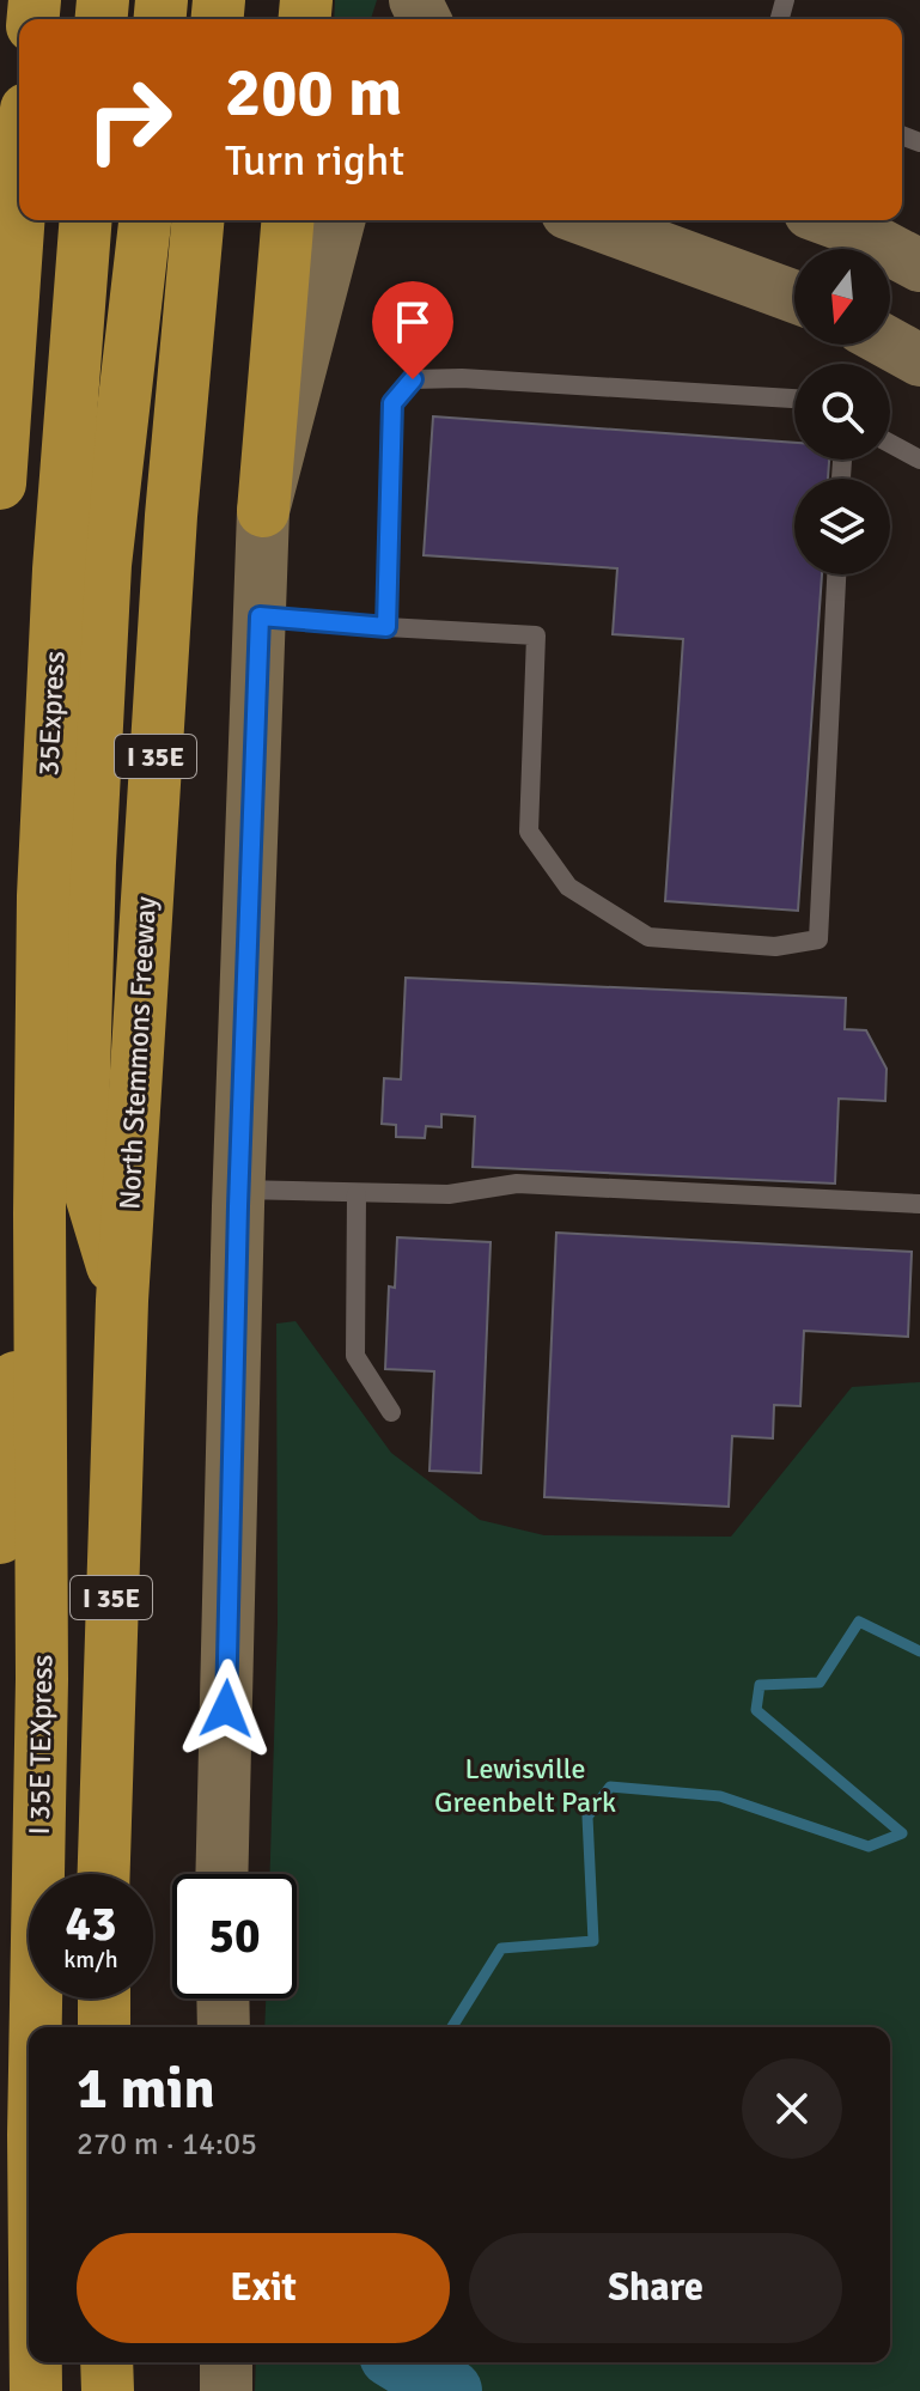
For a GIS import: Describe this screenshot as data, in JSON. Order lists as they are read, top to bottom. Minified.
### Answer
{"streets":{"highway":["35Express","I 35E","North Stemmons Freeway","I 35E TEXpress"]},"crossings":[["35Express","I 35E TEXpress"]],"parks":["Lewisville Greenbelt Park"],"north":"bottom","page":{"turn":["200 m","Turn right"],"speed":"43 km/h","limit":"50","heading":["1 min","270 m · 14:05"],"buttons":["Exit","Share"]}}
